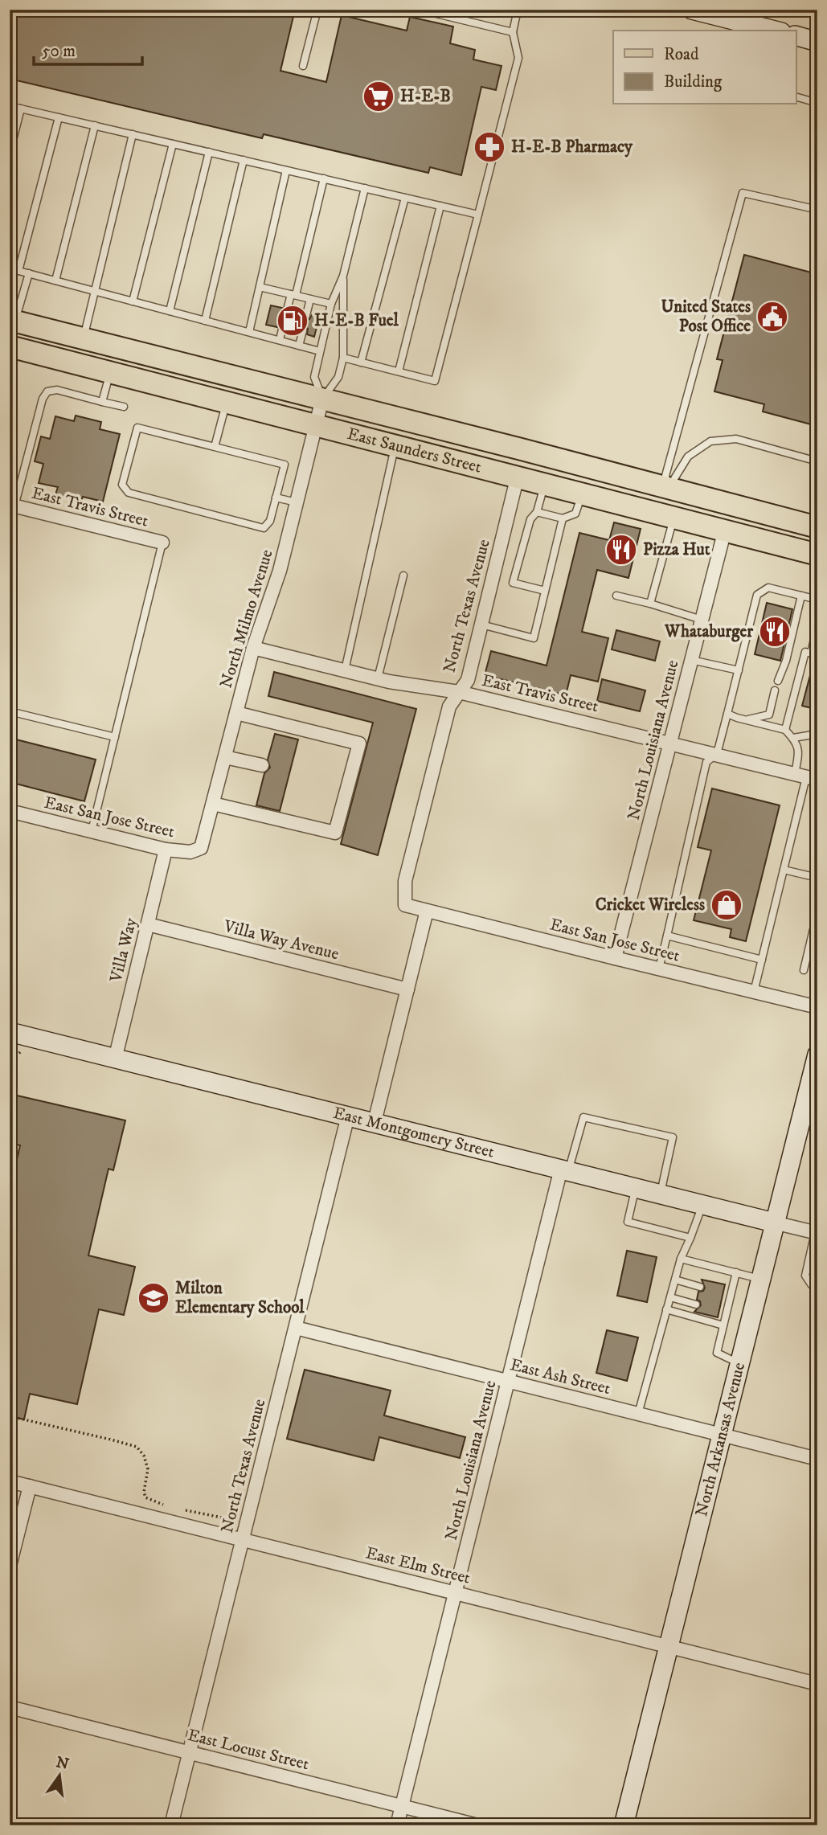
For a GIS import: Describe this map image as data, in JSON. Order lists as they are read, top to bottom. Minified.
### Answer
{"streets":{"main road":["East Saunders Street","East Montgomery Street","North Arkansas Avenue"],"street":["East Travis Street","North Texas Avenue","North Milmo Avenue","North Louisiana Avenue","East San Jose Street","Villa Way Avenue","Villa Way","East Ash Street","East Elm Street","East Locust Street"]},"crossings":[["East Saunders Street","North Texas Avenue"],["East Saunders Street","North Milmo Avenue"],["East Saunders Street","North Louisiana Avenue"],["East Travis Street","North Texas Avenue"],["East Travis Street","North Milmo Avenue"],["East Travis Street","North Louisiana Avenue"],["North Texas Avenue","East San Jose Street"],["North Texas Avenue","East Montgomery Street"],["North Texas Avenue","East Ash Street"],["North Texas Avenue","East Elm Street"],["North Texas Avenue","East Locust Street"],["North Milmo Avenue","East San Jose Street"],["North Louisiana Avenue","East San Jose Street"],["North Louisiana Avenue","East Montgomery Street"],["North Louisiana Avenue","East Ash Street"],["North Louisiana Avenue","East Elm Street"],["North Louisiana Avenue","East Locust Street"],["East San Jose Street","Villa Way"],["Villa Way Avenue","Villa Way"],["Villa Way","East Montgomery Street"],["East Montgomery Street","North Arkansas Avenue"],["East Ash Street","North Arkansas Avenue"],["North Arkansas Avenue","East Elm Street"]],"places":{"supermarket":["H-E-B"],"pharmacy":["H-E-B Pharmacy"],"public building":["United States Post Office"],"fuel station":["H-E-B Fuel"],"restaurant":["Pizza Hut","Whataburger"],"shop":["Cricket Wireless"],"school or university":["Milton Elementary School"]},"legend":["Road","Building"],"scale_bar":"50 m","north":"top"}
